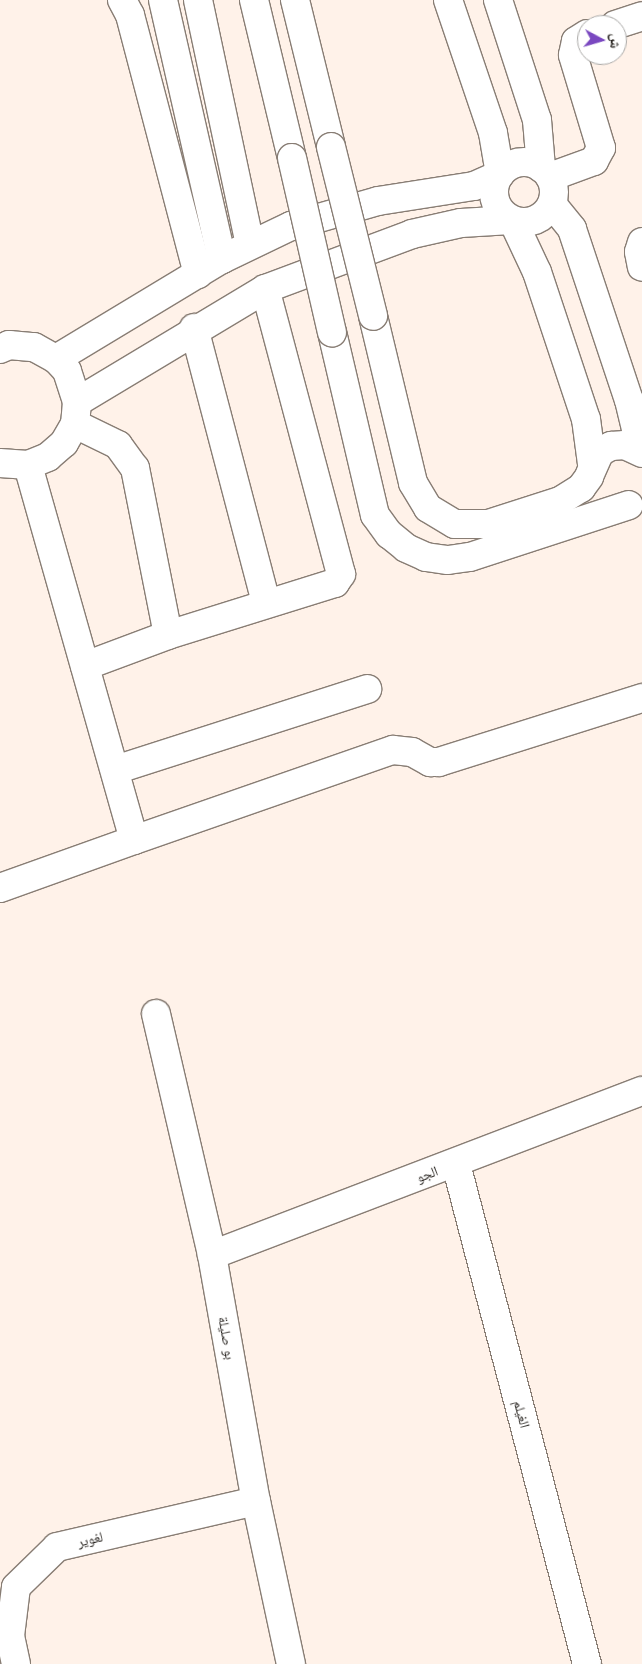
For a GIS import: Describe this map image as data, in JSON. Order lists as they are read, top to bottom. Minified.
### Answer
{"streets":{"street":["الجو","بو صليلة","الغيلم","لغوير"]},"crossings":[["الجو","بو صليلة"],["الجو","الغيلم"],["بو صليلة","لغوير"]],"north":"right"}
